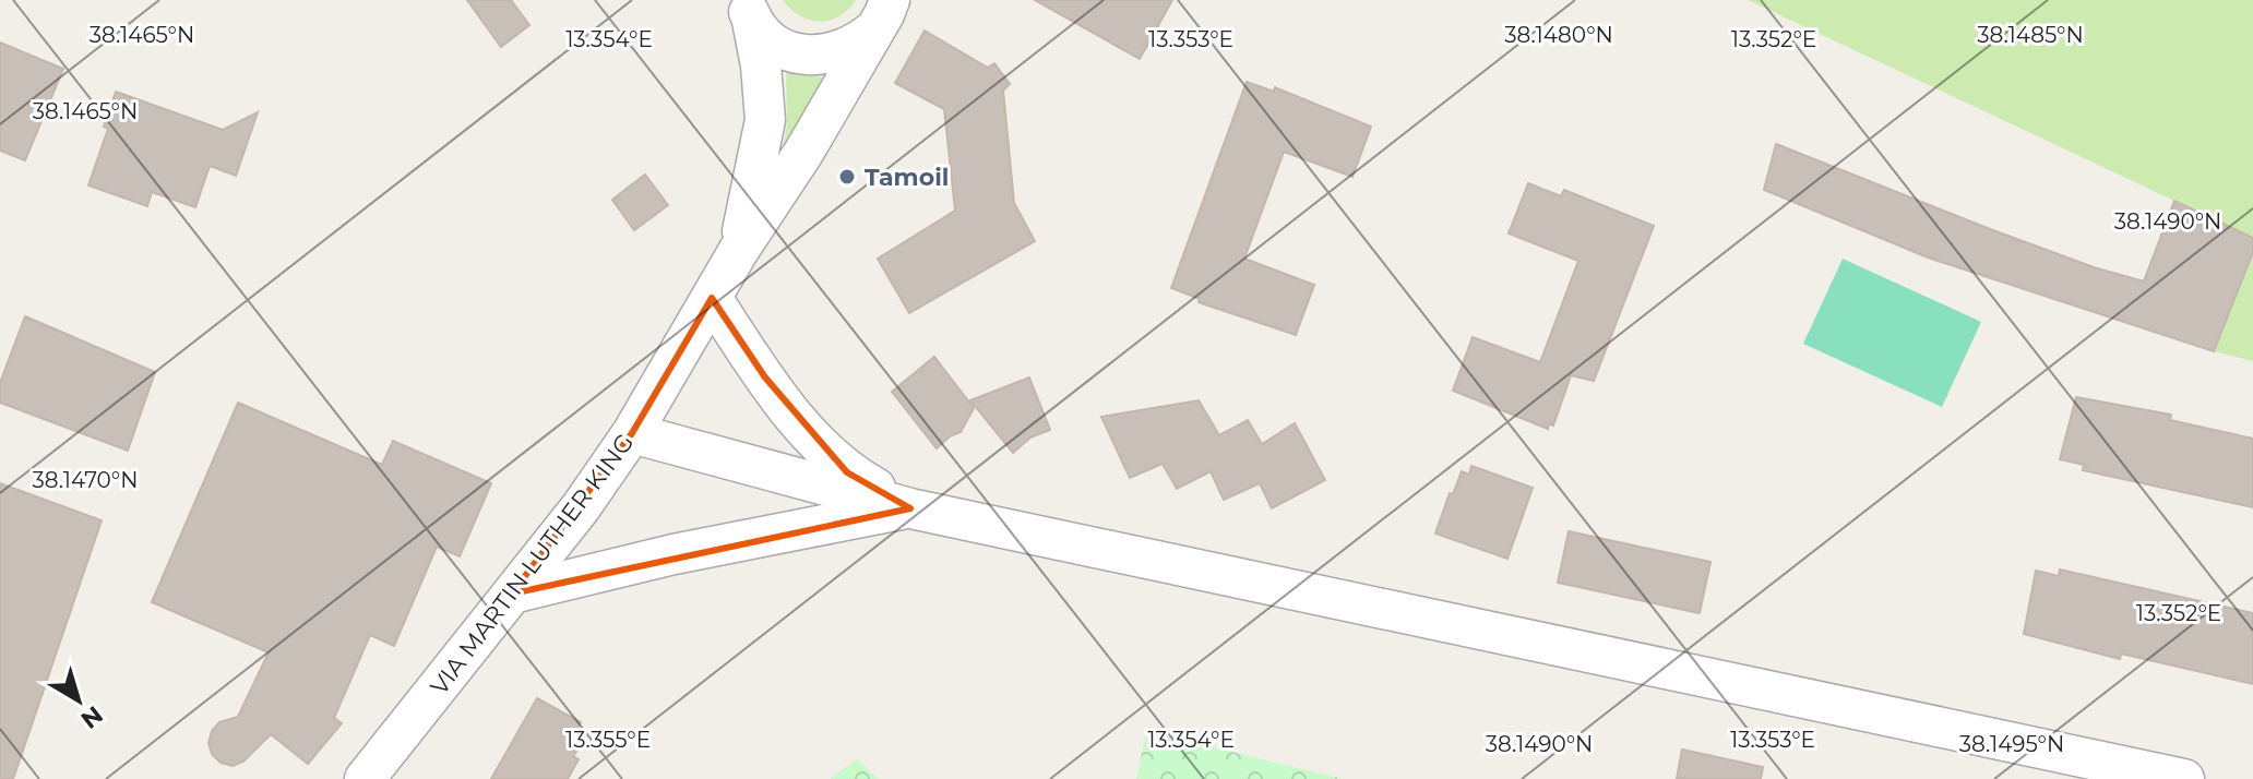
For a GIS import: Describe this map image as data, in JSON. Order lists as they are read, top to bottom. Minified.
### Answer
{"streets":{"street":["VIA MARTIN LUTHER KING"]},"places":["Tamoil"],"north":"bottom right","coordinates":["38.1465°N","38.1480°N","38.1485°N","13.354°E","13.353°E","13.352°E","38.1490°N","38.1470°N","13.355°E","38.1495°N"]}
